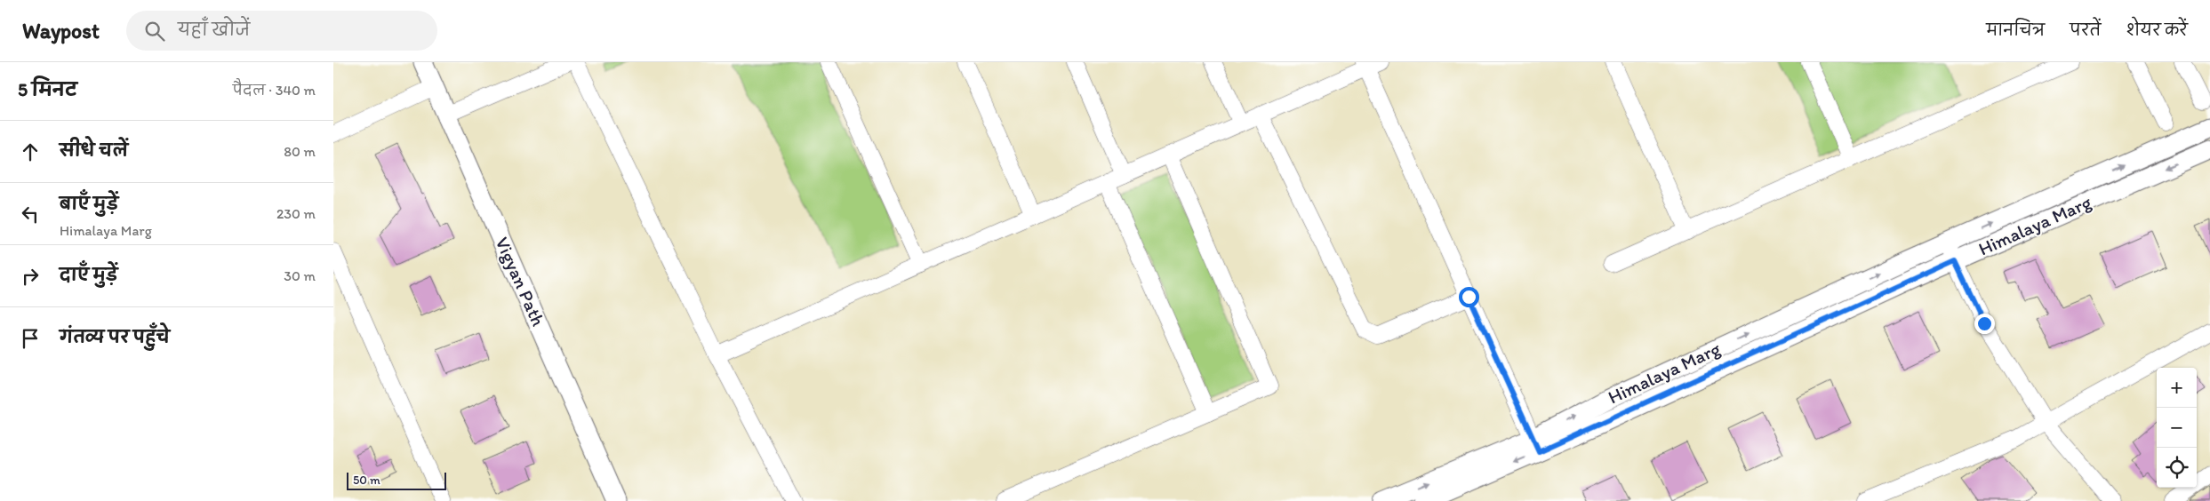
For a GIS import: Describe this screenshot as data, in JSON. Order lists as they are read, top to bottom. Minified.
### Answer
{"streets":{"main road":["Himalaya Marg","Vigyan Path"]},"scale_bar":"50 m","page":{"header":"Waypost","search":"यहाँ खोजें","nav":["मानचित्र","परतें","शेयर करें"],"heading":["5 मिनट","पैदल · 340 m"],"list":[["सीधे चलें","80 m"],["बाएँ मुड़ें","Himalaya Marg","230 m"],["दाएँ मुड़ें","30 m"],"गंतव्य पर पहुँचे"],"map_buttons":["+","−"],"scale":"50 m"}}
